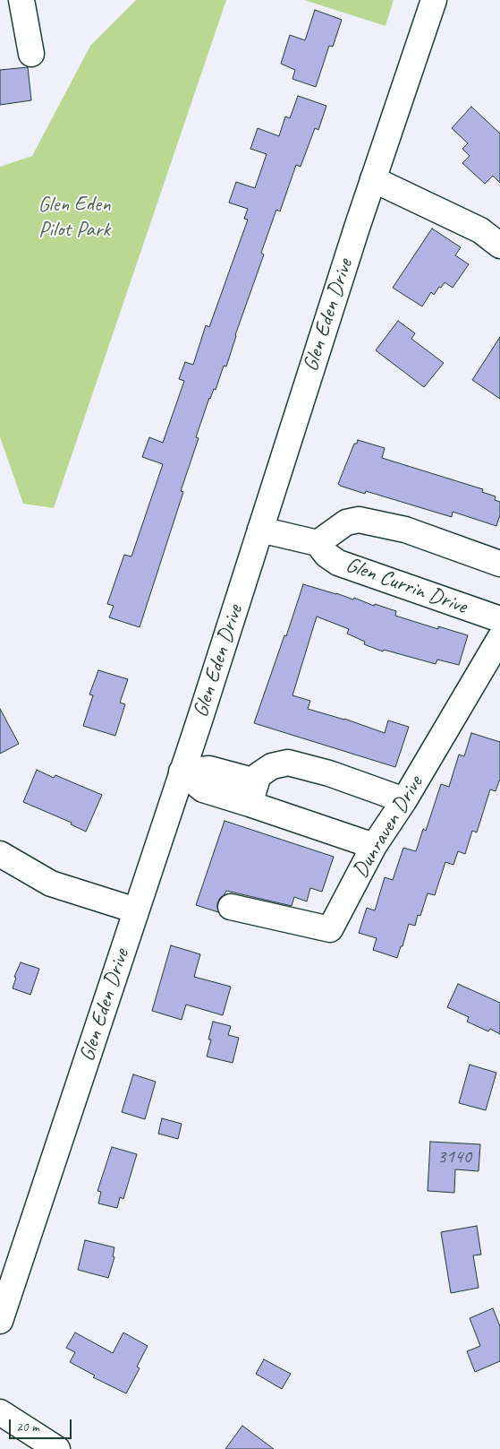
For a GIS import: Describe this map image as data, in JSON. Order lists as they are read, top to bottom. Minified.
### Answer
{"streets":{"street":["Glen Eden Drive","Glen Currin Drive","Dunraven Drive"]},"parks":["Glen Eden Pilot Park"],"house_numbers":["3140"],"scale_bar":"20 m"}
